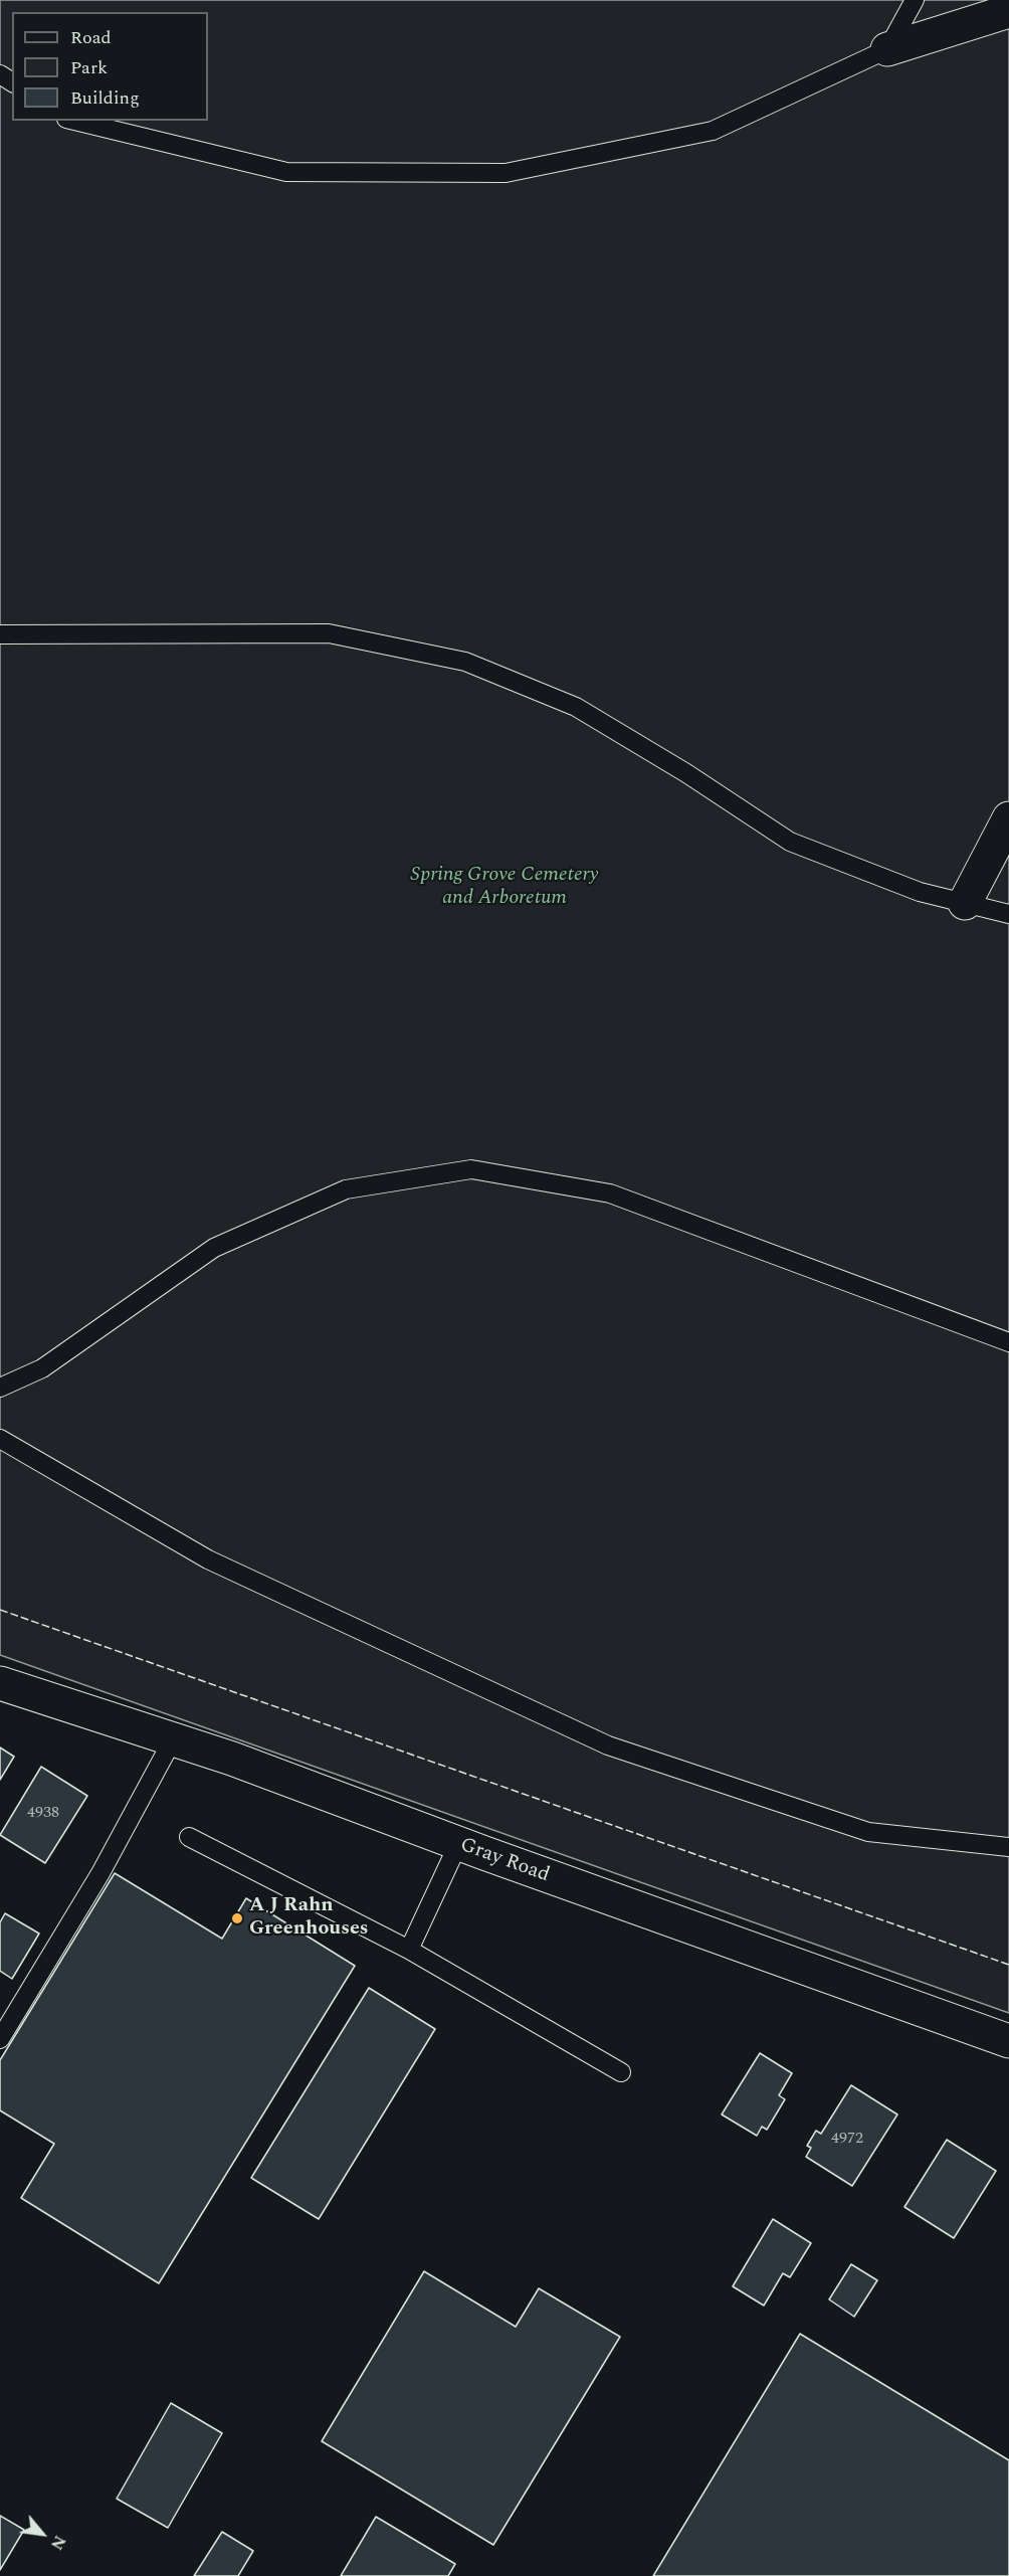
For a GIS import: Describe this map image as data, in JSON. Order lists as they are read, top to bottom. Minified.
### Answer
{"streets":{"street":["Gray Road"]},"parks":["Spring Grove Cemetery and Arboretum"],"places":["A J Rahn Greenhouses"],"house_numbers":["4938","4972"],"legend":["Road","Park","Building"],"north":"bottom right"}
